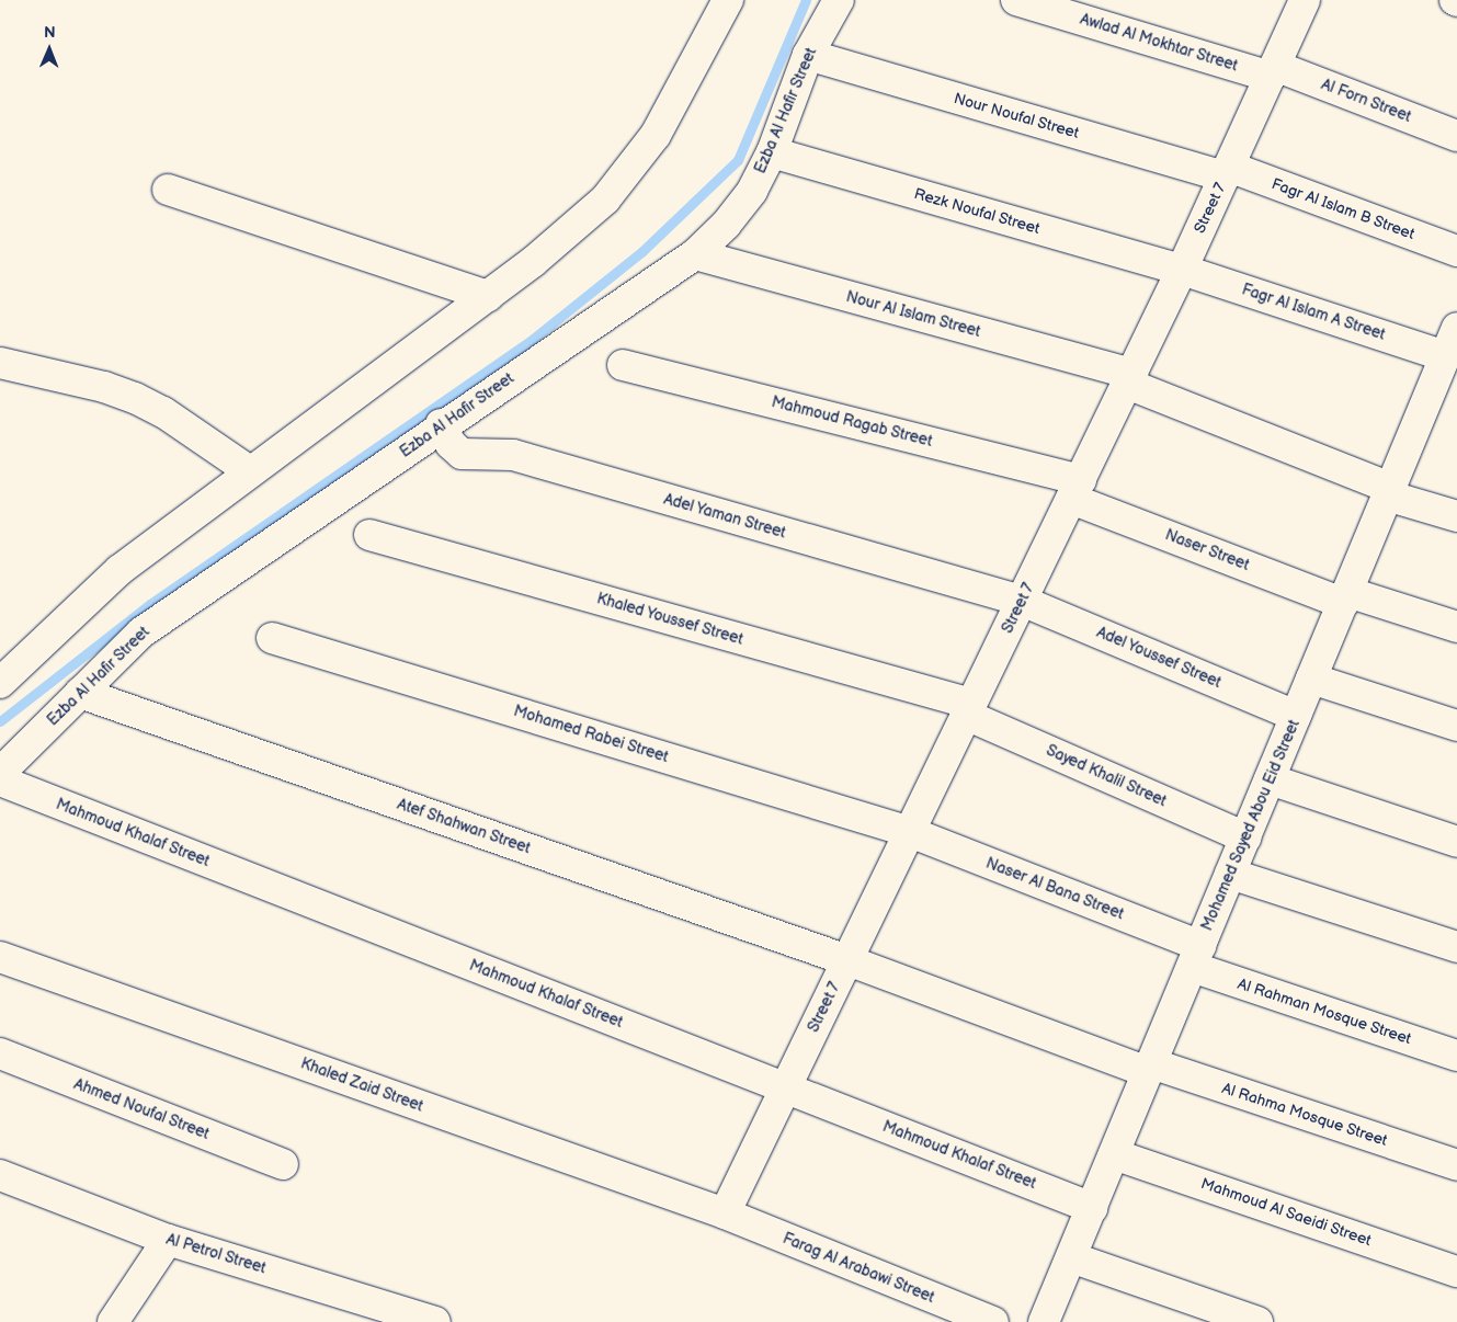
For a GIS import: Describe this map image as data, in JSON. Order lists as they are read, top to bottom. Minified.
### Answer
{"streets":{"street":["Awlad Al Mokhtar Street","Al Forn Street","Ezba Al Hafir Street","Nour Noufal Street","Street 7","Fagr Al Islam B Street","Rezk Noufal Street","Fagr Al Islam A Street","Nour Al Islam Street","Mahmoud Ragab Street","Adel Yaman Street","Naser Street","Khaled Youssef Street","Adel Youssef Street","Mohamed Rabei Street","Sayed Khalil Street","Mohamed Sayed Abou Eid Street","Atef Shahwan Street","Mahmoud Khalaf Street","Naser Al Bana Street","Al Rahman Mosque Street","Khaled Zaid Street","Ahmed Noufal Street","Al Rahma Mosque Street","Mahmoud Al Saeidi Street","Al Petrol Street","Farag Al Arabawi Street"]},"crossings":[["Awlad Al Mokhtar Street","Al Forn Street"],["Awlad Al Mokhtar Street","Street 7"],["Al Forn Street","Street 7"],["Ezba Al Hafir Street","Nour Noufal Street"],["Ezba Al Hafir Street","Rezk Noufal Street"],["Ezba Al Hafir Street","Nour Al Islam Street"],["Ezba Al Hafir Street","Adel Yaman Street"],["Ezba Al Hafir Street","Atef Shahwan Street"],["Nour Noufal Street","Street 7"],["Nour Noufal Street","Fagr Al Islam B Street"],["Street 7","Fagr Al Islam B Street"],["Street 7","Rezk Noufal Street"],["Street 7","Fagr Al Islam A Street"],["Street 7","Nour Al Islam Street"],["Street 7","Mahmoud Ragab Street"],["Street 7","Adel Yaman Street"],["Street 7","Naser Street"],["Street 7","Khaled Youssef Street"],["Street 7","Adel Youssef Street"],["Street 7","Mohamed Rabei Street"],["Street 7","Sayed Khalil Street"],["Street 7","Atef Shahwan Street"],["Street 7","Mahmoud Khalaf Street"],["Street 7","Naser Al Bana Street"],["Street 7","Khaled Zaid Street"],["Street 7","Al Rahma Mosque Street"],["Street 7","Farag Al Arabawi Street"],["Rezk Noufal Street","Fagr Al Islam A Street"],["Fagr Al Islam A Street","Mohamed Sayed Abou Eid Street"],["Nour Al Islam Street","Mohamed Sayed Abou Eid Street"],["Mahmoud Ragab Street","Naser Street"],["Adel Yaman Street","Adel Youssef Street"],["Naser Street","Mohamed Sayed Abou Eid Street"],["Khaled Youssef Street","Sayed Khalil Street"],["Adel Youssef Street","Mohamed Sayed Abou Eid Street"],["Mohamed Rabei Street","Naser Al Bana Street"],["Sayed Khalil Street","Mohamed Sayed Abou Eid Street"],["Mohamed Sayed Abou Eid Street","Mahmoud Khalaf Street"],["Mohamed Sayed Abou Eid Street","Naser Al Bana Street"],["Mohamed Sayed Abou Eid Street","Al Rahman Mosque Street"],["Mohamed Sayed Abou Eid Street","Al Rahma Mosque Street"],["Mohamed Sayed Abou Eid Street","Mahmoud Al Saeidi Street"],["Atef Shahwan Street","Al Rahma Mosque Street"],["Naser Al Bana Street","Al Rahman Mosque Street"],["Khaled Zaid Street","Farag Al Arabawi Street"]],"north":"top"}
